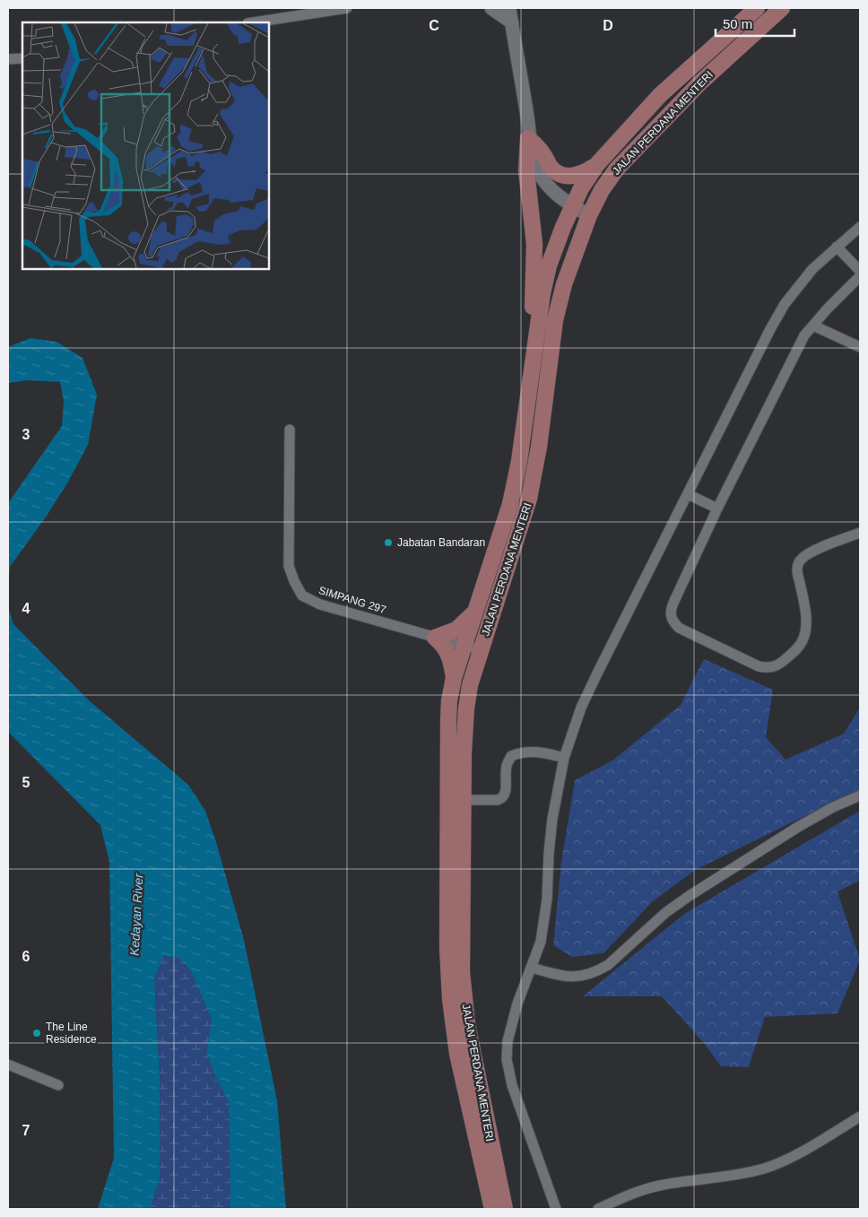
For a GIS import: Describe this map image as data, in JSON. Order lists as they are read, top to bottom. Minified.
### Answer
{"streets":{"main road":["JALAN PERDANA MENTERI"],"street":["SIMPANG 297"]},"crossings":[["JALAN PERDANA MENTERI","SIMPANG 297"]],"water":["Kedayan River"],"places":["Jabatan Bandaran","The Line Residence"],"scale_bar":"50 m","grid":{"columns":["C","D"],"rows":["3","4","5","6","7"]}}
